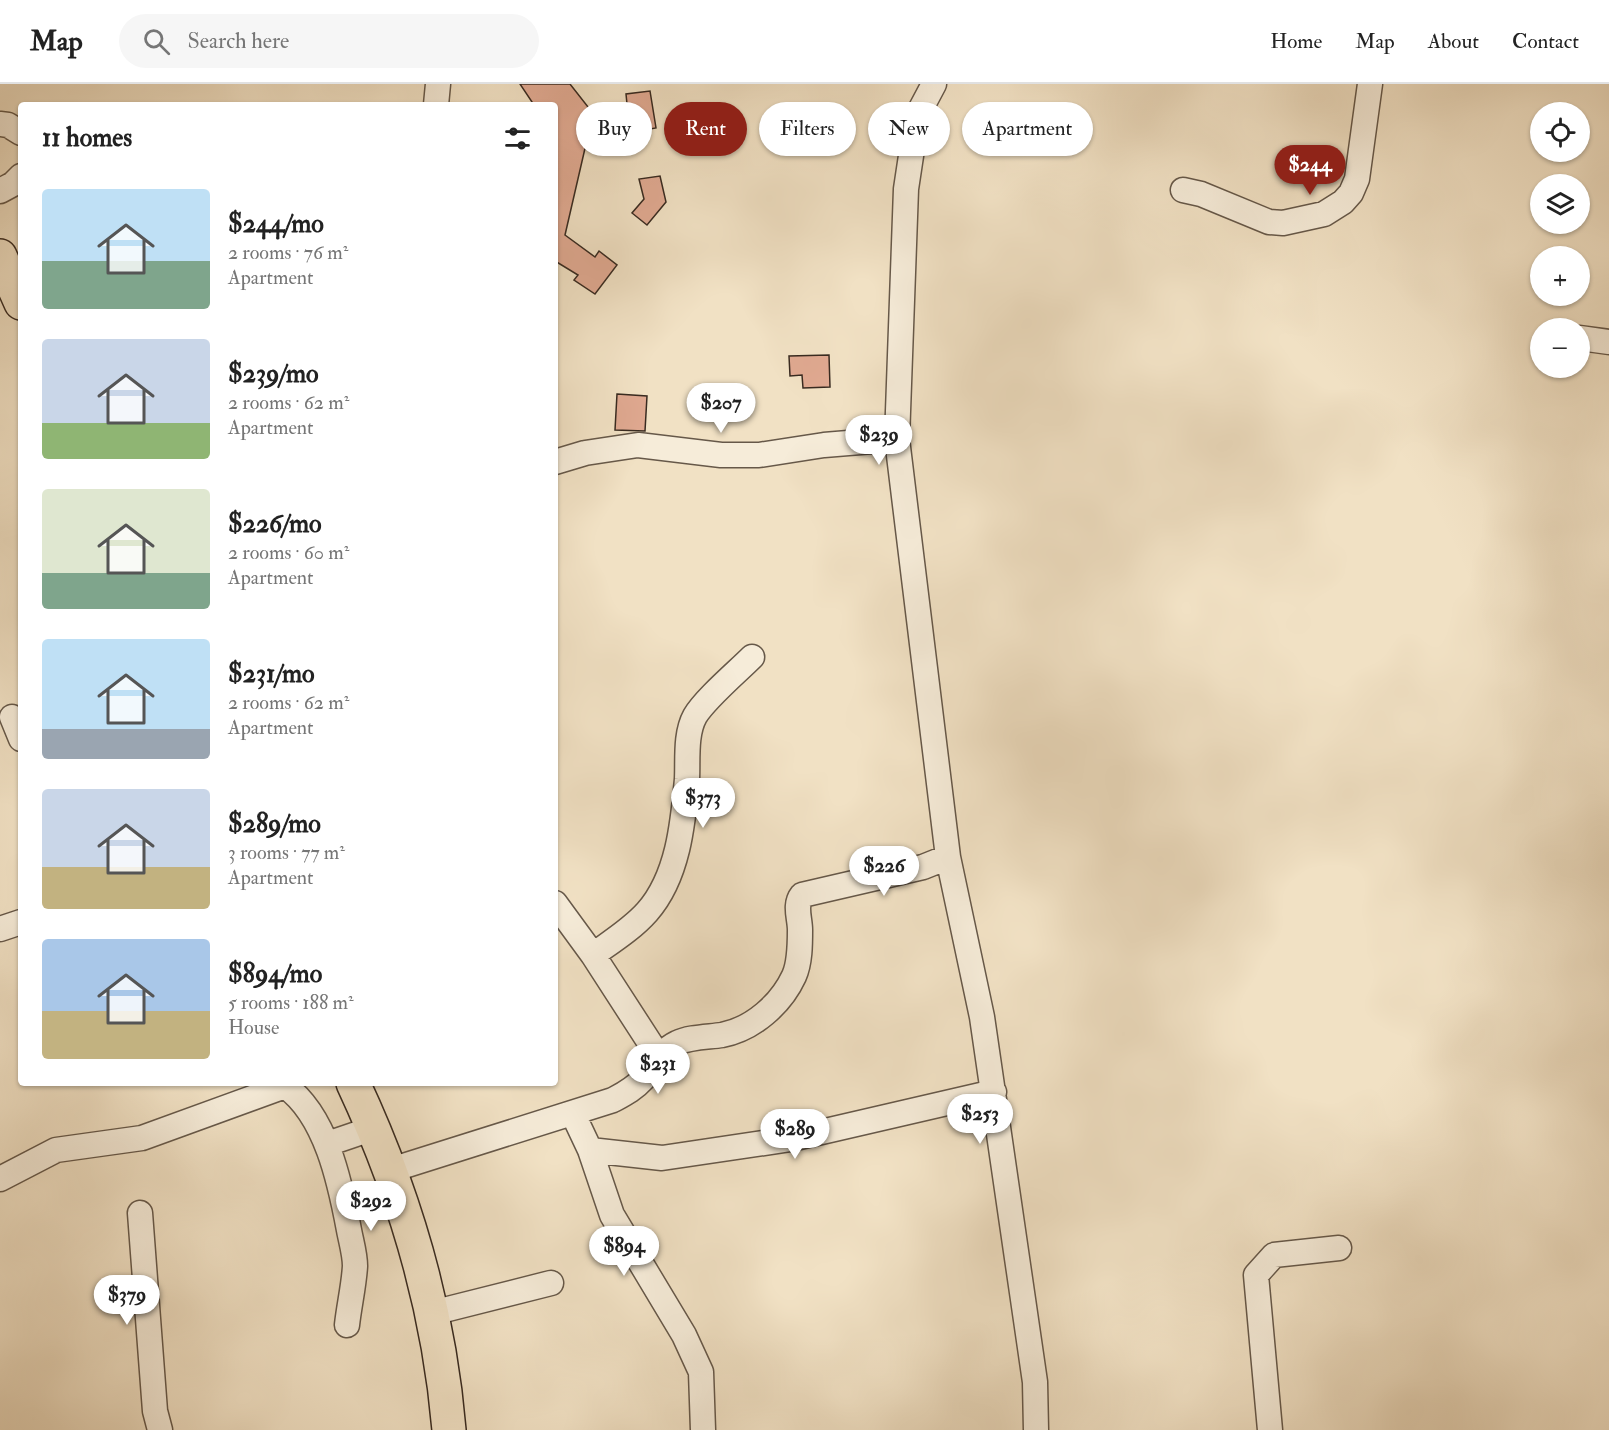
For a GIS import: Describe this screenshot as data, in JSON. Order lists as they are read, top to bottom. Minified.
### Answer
{"page":{"header":"Map","search":"Search here","nav":["Home","Map","About","Contact"],"map_buttons":["+","−"],"chip":["Buy","Rent","Filters","New","Apartment"],"heading":"11 homes","price":["$244","$207","$239","$373","$226","$231","$253","$289","$292","$894","$379"],"list":[{"name":"$244/mo","note":"2 rooms · 76 m² · Apartment"},{"name":"$239/mo","note":"2 rooms · 62 m² · Apartment"},{"name":"$226/mo","note":"2 rooms · 60 m² · Apartment"},{"name":"$231/mo","note":"2 rooms · 62 m² · Apartment"},{"name":"$289/mo","note":"3 rooms · 77 m² · Apartment"},{"name":"$894/mo","note":"5 rooms · 188 m² · House"}]}}
